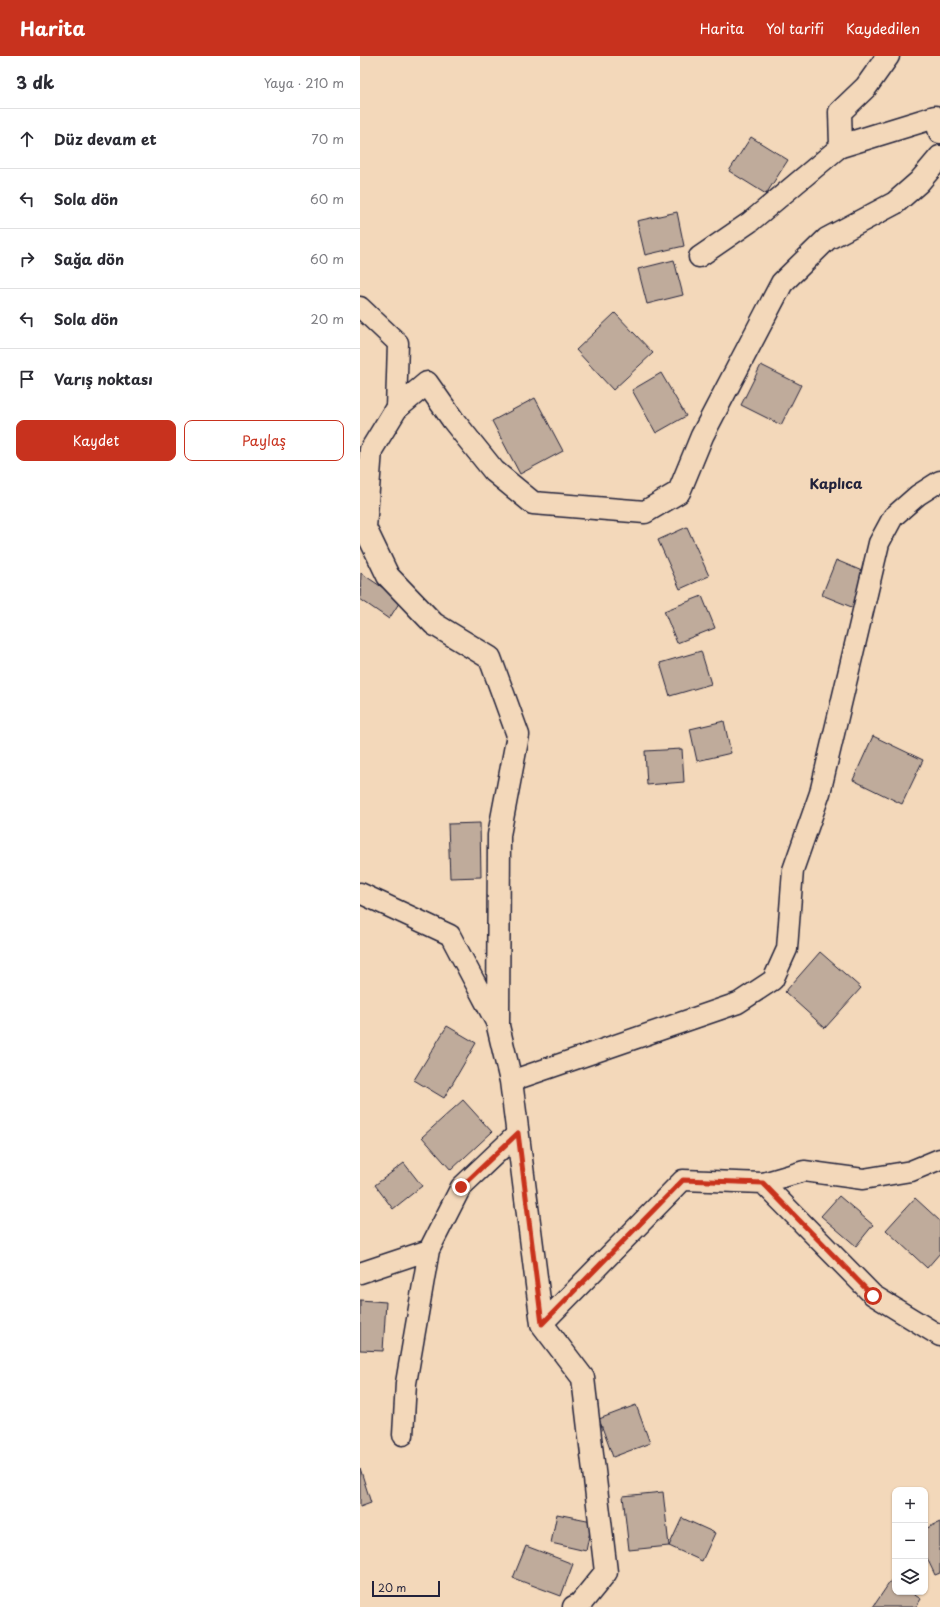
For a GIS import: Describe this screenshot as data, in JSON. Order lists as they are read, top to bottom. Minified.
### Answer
{"districts":["Kaplıca"],"scale_bar":"20 m","page":{"header":"Harita","nav":["Harita","Yol tarifi","Kaydedilen"],"heading":["3 dk","Yaya · 210 m"],"list":[["Düz devam et","70 m"],["Sola dön","60 m"],["Sağa dön","60 m"],["Sola dön","20 m"],"Varış noktası"],"buttons":["Kaydet","Paylaş"],"map_buttons":["+","−"],"scale":"20 m"}}
